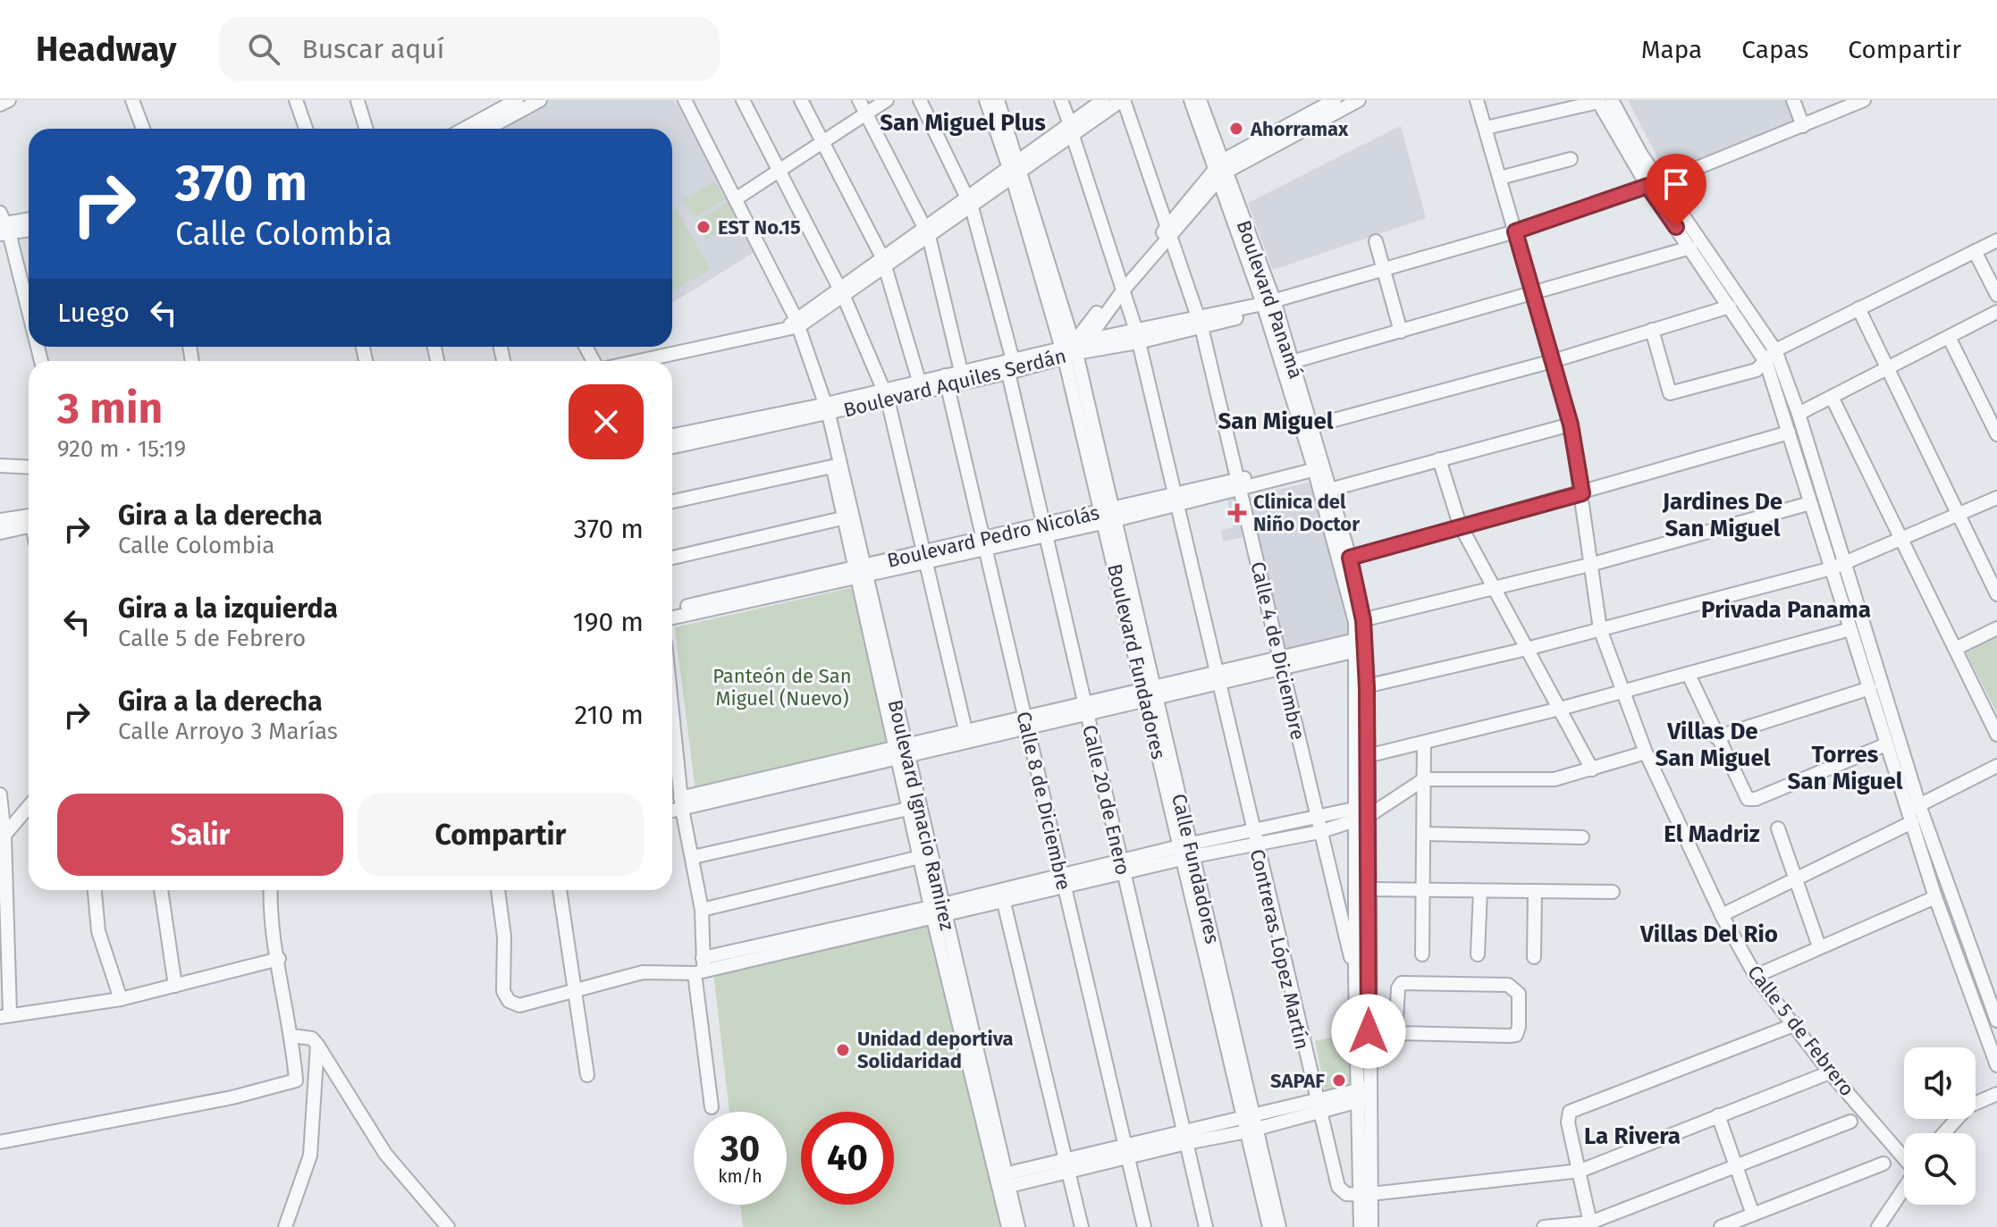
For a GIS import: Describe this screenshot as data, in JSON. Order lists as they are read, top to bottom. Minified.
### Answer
{"streets":{"street":["Boulevard Panamá","Boulevard Aquiles Serdán","Boulevard Pedro Nicolás","Calle 4 de Diciembre","Calle 20 de Enero","Calle 8 de Diciembre","Boulevard Ignacio Ramirez","Calle Fundadores","Contreras López Martín","Calle 5 de Febrero"]},"crossings":[["Boulevard Panamá","Boulevard Aquiles Serdán"],["Boulevard Panamá","Boulevard Pedro Nicolás"],["Boulevard Panamá","Calle 4 de Diciembre"],["Boulevard Panamá","Contreras López Martín"],["Boulevard Aquiles Serdán","Calle 4 de Diciembre"],["Boulevard Aquiles Serdán","Calle 20 de Enero"],["Boulevard Aquiles Serdán","Calle 8 de Diciembre"],["Boulevard Aquiles Serdán","Boulevard Ignacio Ramirez"],["Boulevard Aquiles Serdán","Contreras López Martín"],["Boulevard Pedro Nicolás","Calle 4 de Diciembre"],["Boulevard Pedro Nicolás","Calle 20 de Enero"],["Boulevard Pedro Nicolás","Calle 8 de Diciembre"],["Boulevard Pedro Nicolás","Boulevard Ignacio Ramirez"],["Boulevard Pedro Nicolás","Calle Fundadores"],["Boulevard Pedro Nicolás","Contreras López Martín"]],"districts":["San Miguel Plus","San Miguel","Jardines De San Miguel","Privada Panama","Villas De San Miguel","Torres San Miguel","El Madriz","Villas Del Rio","La Rivera"],"parks":["Panteón de San Miguel (Nuevo)"],"places":{"other":["Ahorramax","EST No.15","Unidad deportiva Solidaridad","SAPAF"],"health":["Clinica del Niño Doctor"]},"page":{"header":"Headway","search":"Buscar aquí","nav":["Mapa","Capas","Compartir"],"turn":["370 m","Calle Colombia"],"then":"Luego","heading":["3 min","920 m · 15:19"],"list":[{"name":"Gira a la derecha","note":"Calle Colombia","value":"370 m"},{"name":"Gira a la izquierda","note":"Calle 5 de Febrero","value":"190 m"},{"name":"Gira a la derecha","note":"Calle Arroyo 3 Marías","value":"210 m"}],"buttons":["Salir","Compartir"],"speed":"30 km/h","limit":"40"}}
